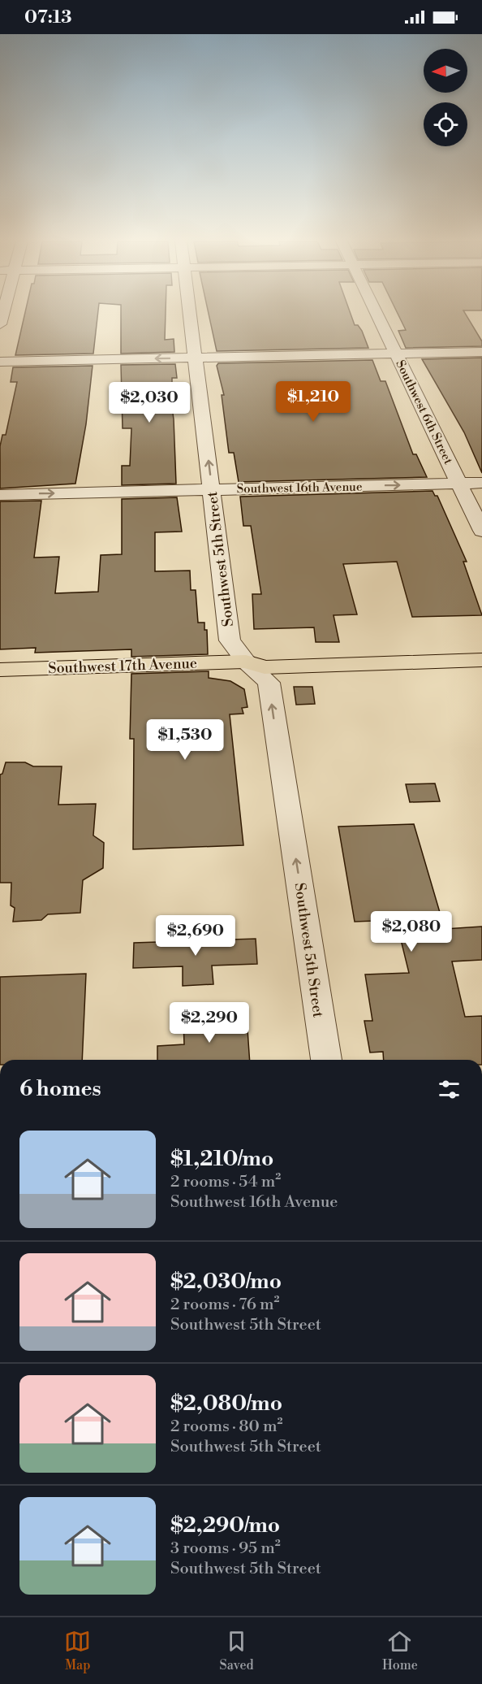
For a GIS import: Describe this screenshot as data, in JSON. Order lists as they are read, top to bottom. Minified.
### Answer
{"streets":{"main road":["Southwest 17th Avenue"],"street":["Southwest 6th Street","Southwest 16th Avenue","Southwest 5th Street"]},"crossings":[["Southwest 6th Street","Southwest 16th Avenue"],["Southwest 16th Avenue","Southwest 5th Street"],["Southwest 5th Street","Southwest 17th Avenue"]],"one_way":["Southwest 5th Street"],"north":"left","page":{"status":"07:13","price":["$1,210","$2,030","$1,530","$2,080","$2,690","$2,290"],"heading":"6 homes","list":[{"name":"$1,210/mo","note":"2 rooms · 54 m² · Southwest 16th Avenue"},{"name":"$2,030/mo","note":"2 rooms · 76 m² · Southwest 5th Street"},{"name":"$2,080/mo","note":"2 rooms · 80 m² · Southwest 5th Street"},{"name":"$2,290/mo","note":"3 rooms · 95 m² · Southwest 5th Street"}],"tabs":["Map","Saved","Home"]}}
